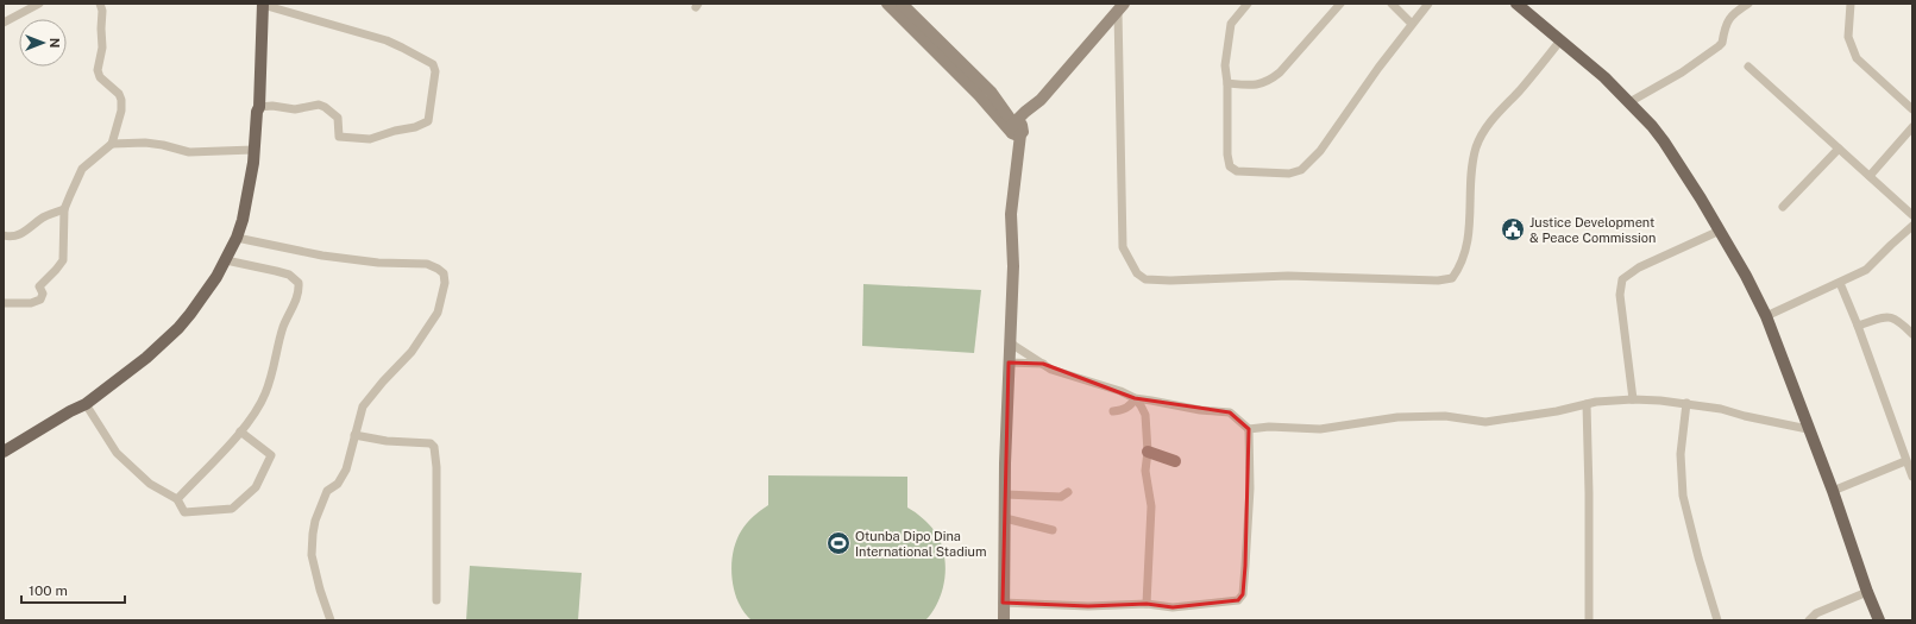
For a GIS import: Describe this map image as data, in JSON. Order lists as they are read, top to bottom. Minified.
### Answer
{"places":{"public building":["Justice Development & Peace Commission"],"sports":["Otunba Dipo Dina International Stadium"]},"scale_bar":"100 m","north":"right"}
